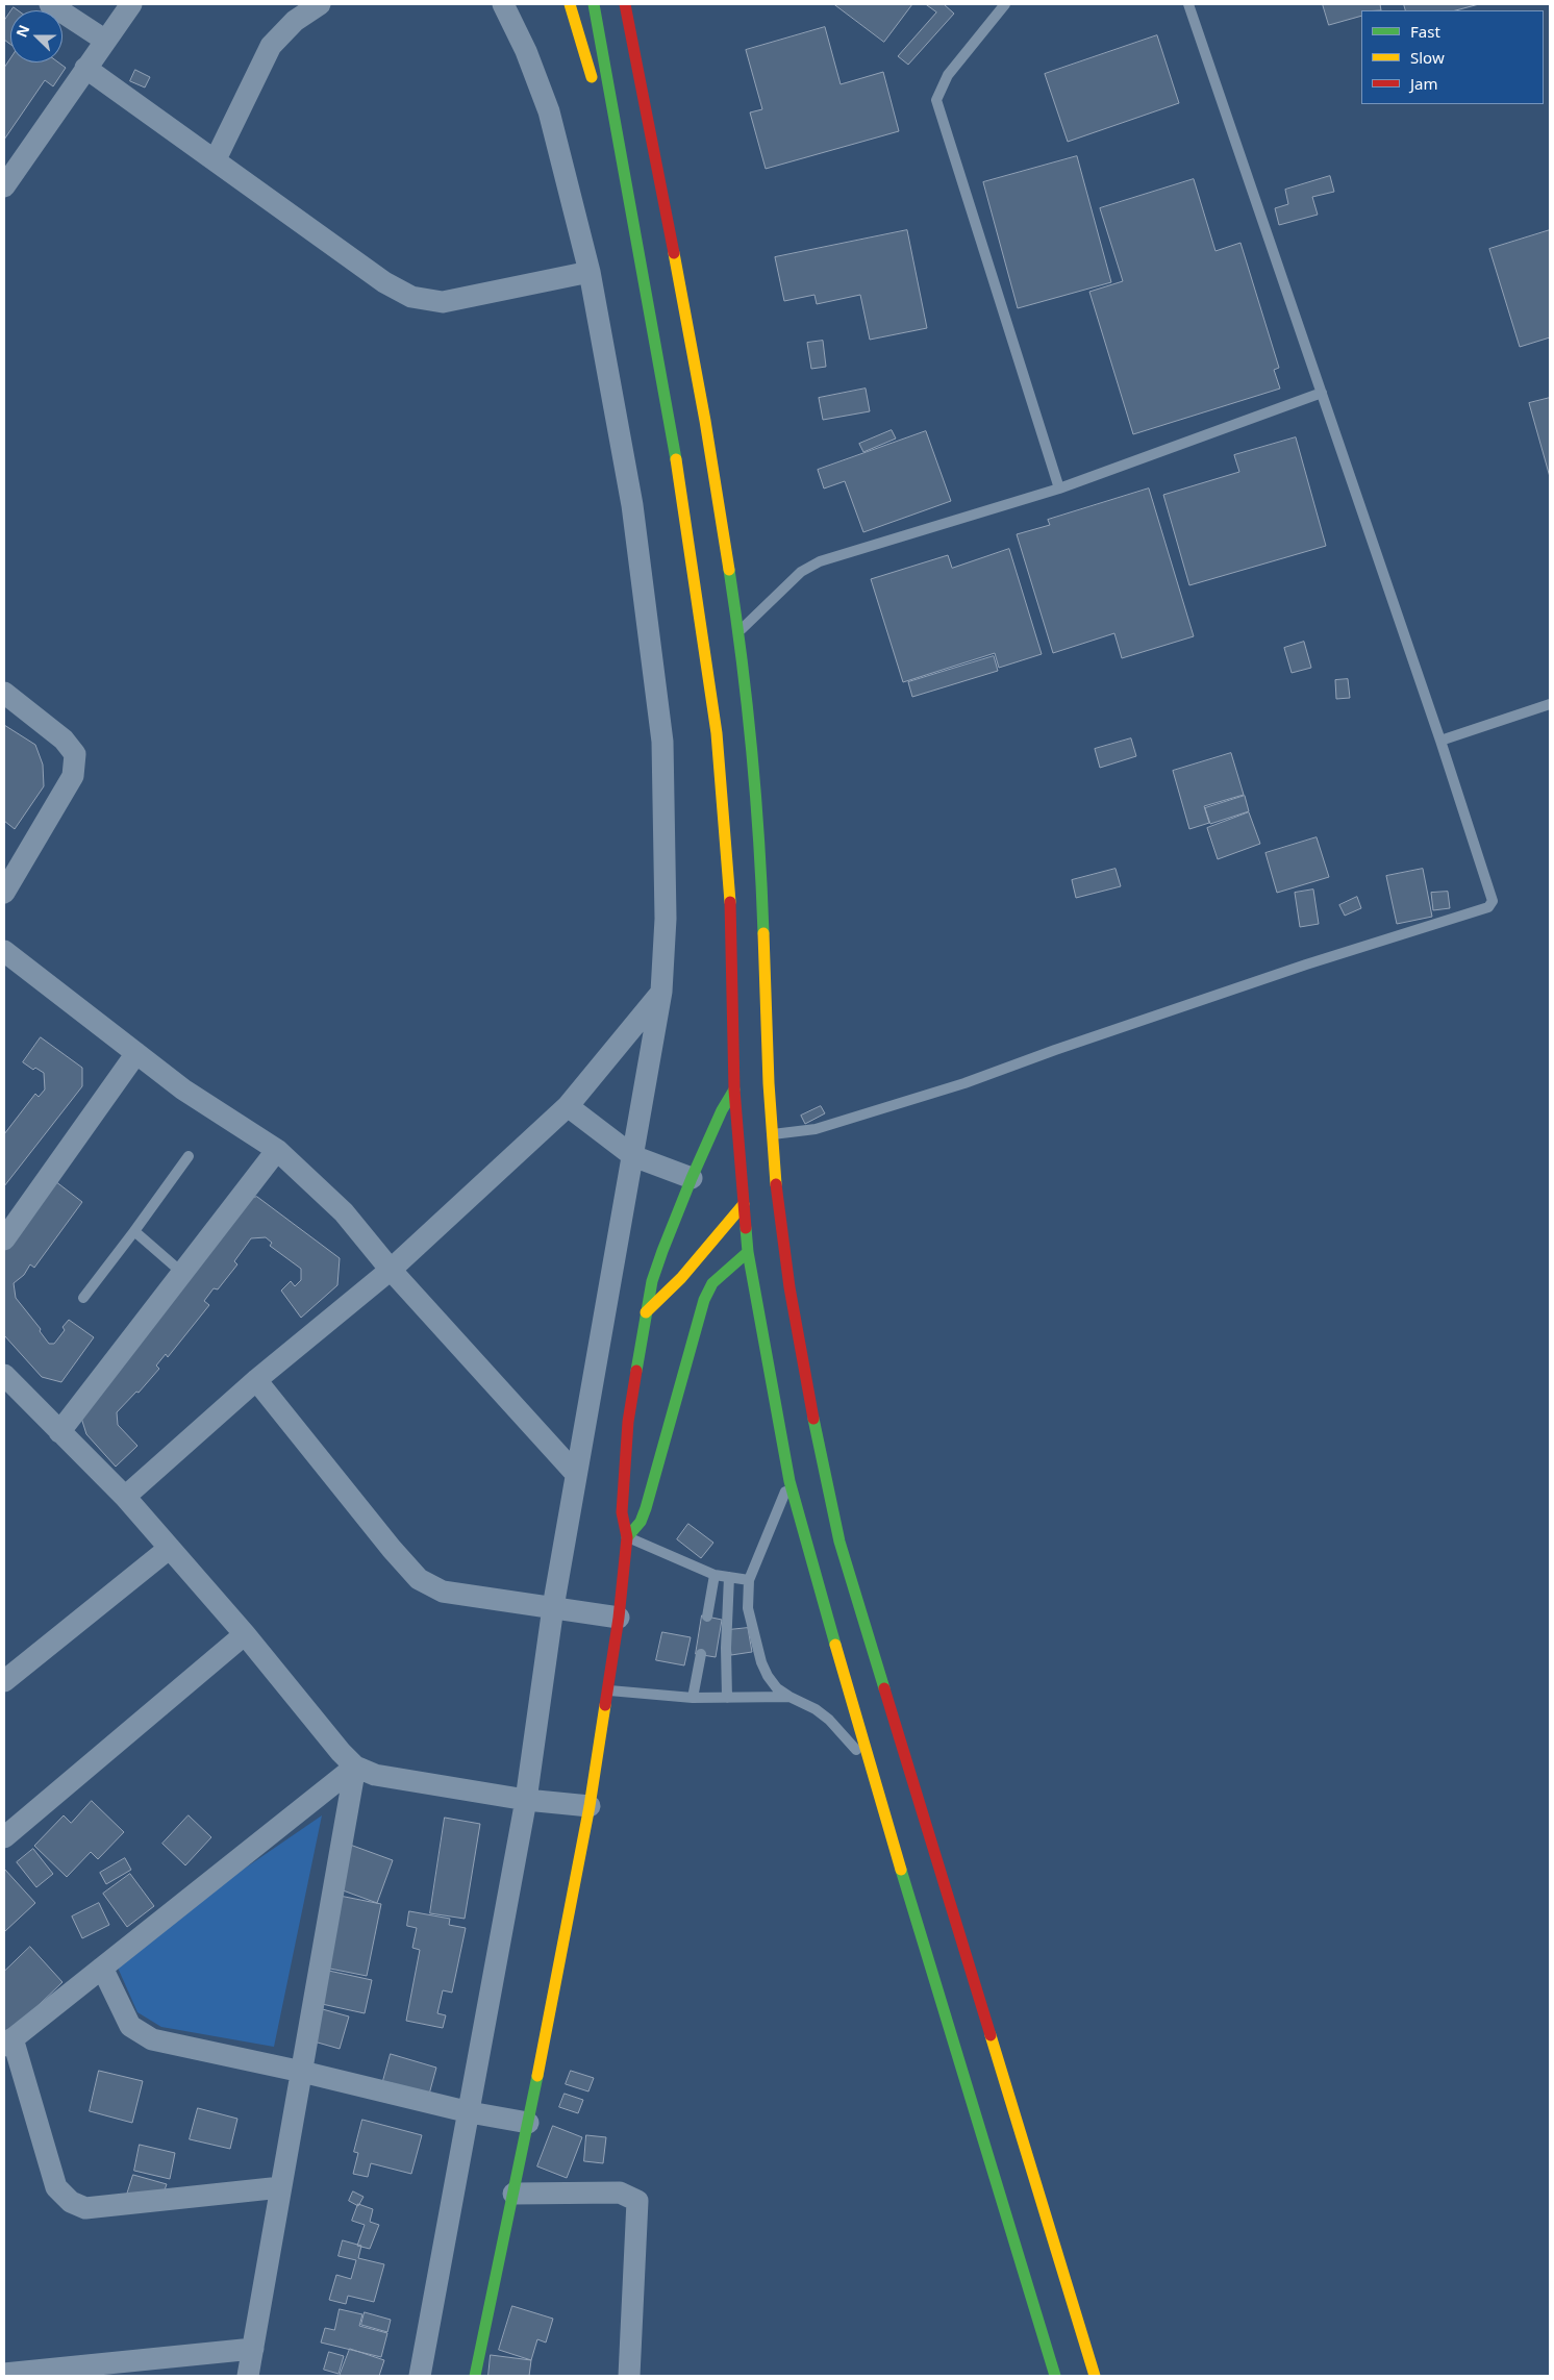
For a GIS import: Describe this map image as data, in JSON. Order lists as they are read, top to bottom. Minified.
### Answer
{"legend":["Fast","Slow","Jam"],"north":"left"}
